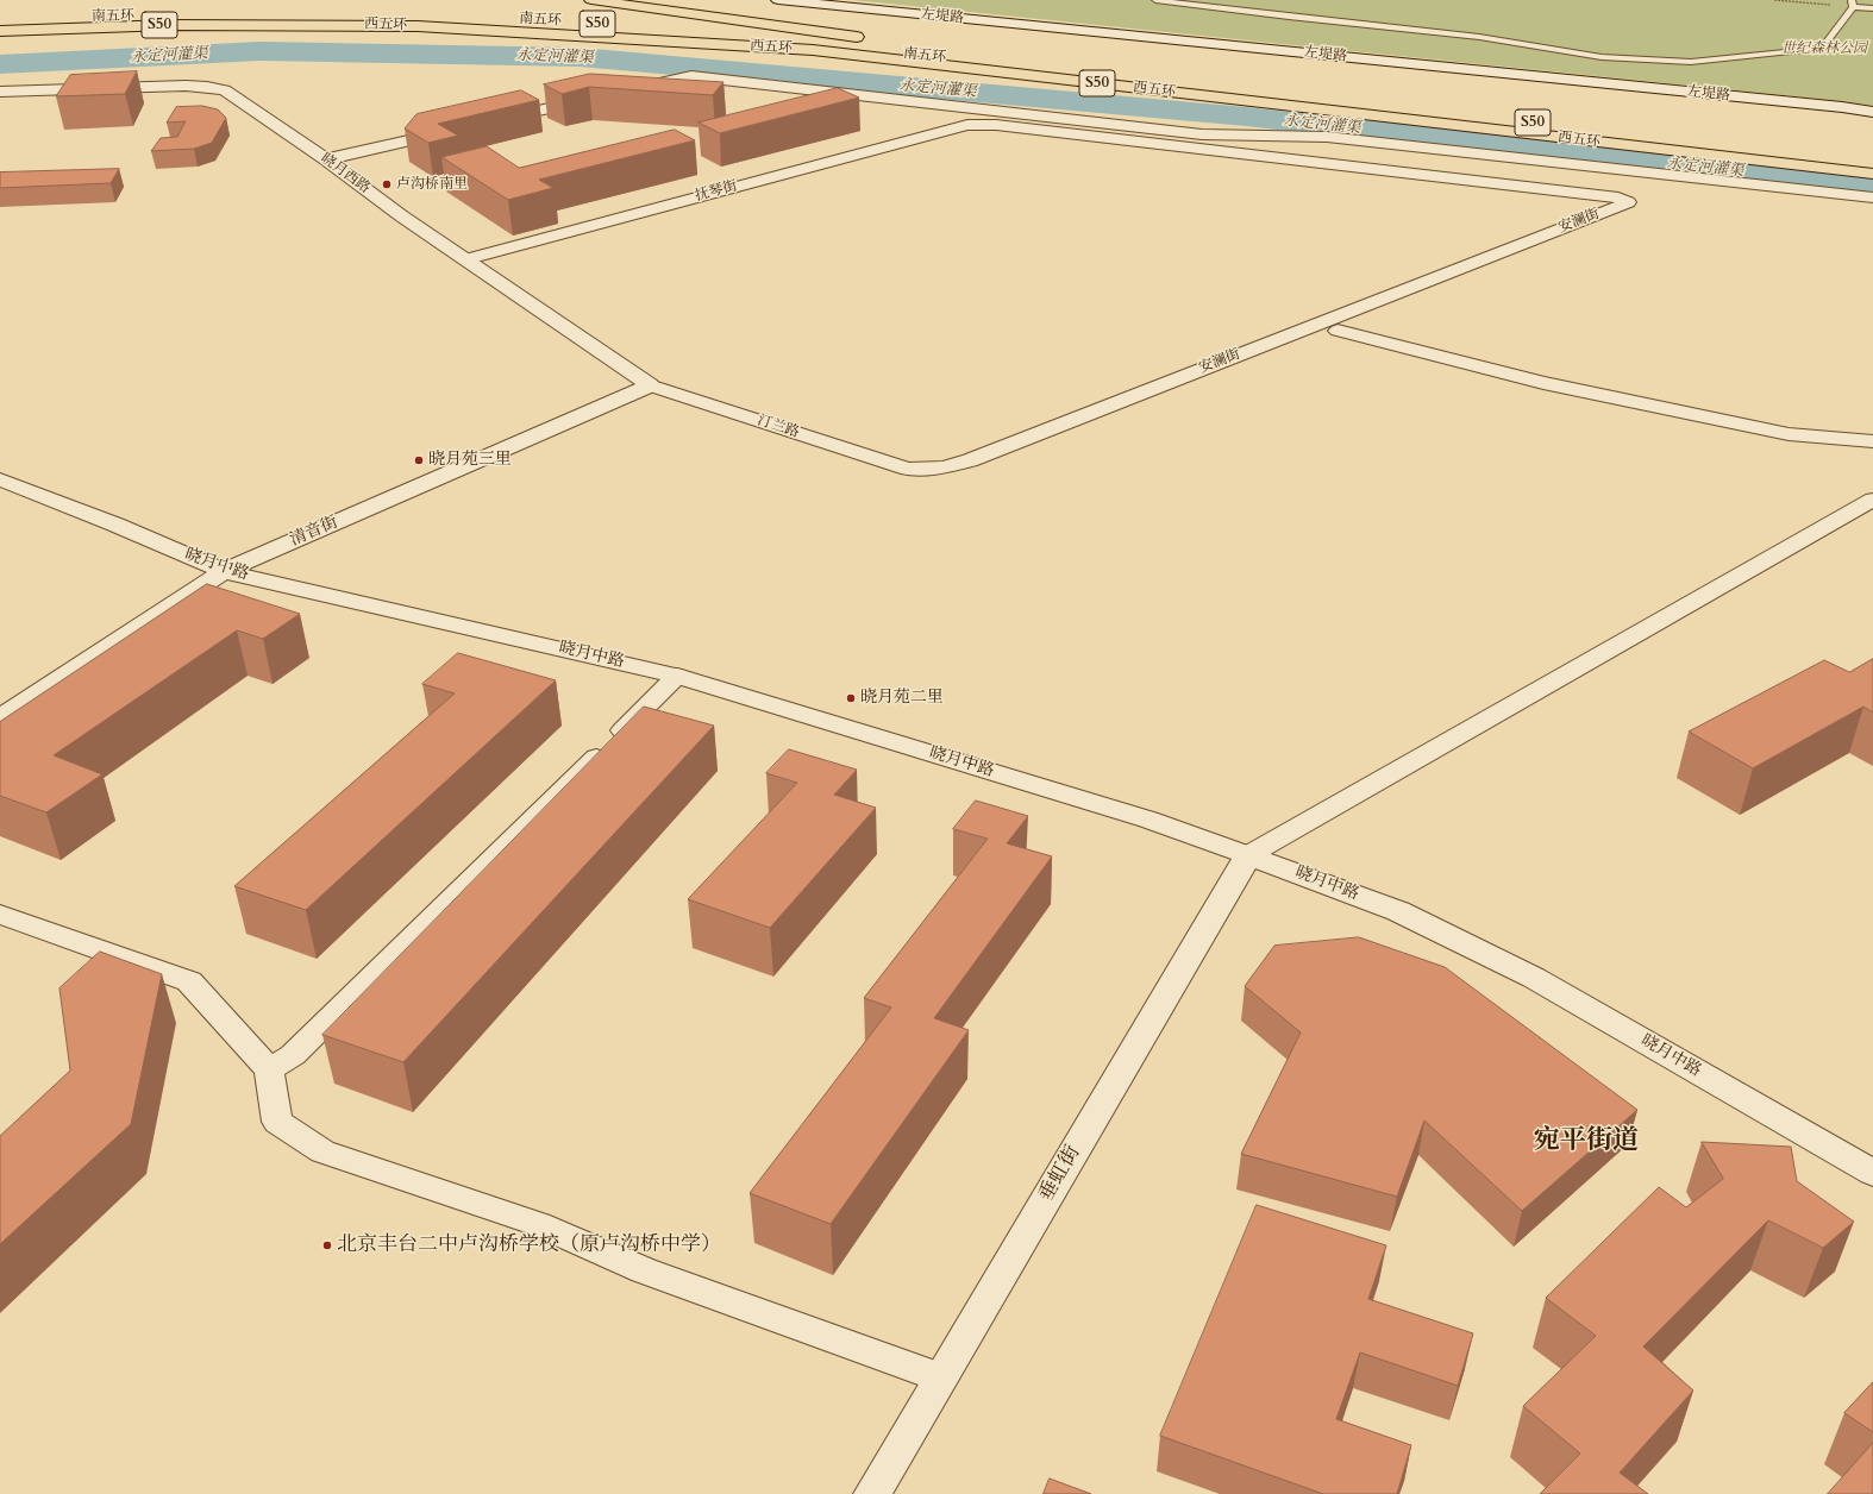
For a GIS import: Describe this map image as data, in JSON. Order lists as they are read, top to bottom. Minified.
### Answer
{"streets":{"highway":["南五环","S50","西五环"],"street":["左堤路","晓月西路","抚琴街","安澜街","汀兰路","清音街","晓月中路","垂虹街"]},"crossings":[["南五环","西五环"],["晓月西路","抚琴街"],["晓月西路","汀兰路"],["晓月西路","清音街"],["抚琴街","安澜街"],["安澜街","汀兰路"],["汀兰路","清音街"],["清音街","晓月中路"],["晓月中路","垂虹街"]],"districts":["宛平街道"],"water":["永定河灌渠"],"parks":["世纪森林公园"],"places":["卢沟桥南里","晓月苑三里","晓月苑二里","北京丰台二中卢沟桥学校（原卢沟桥中学）"]}
